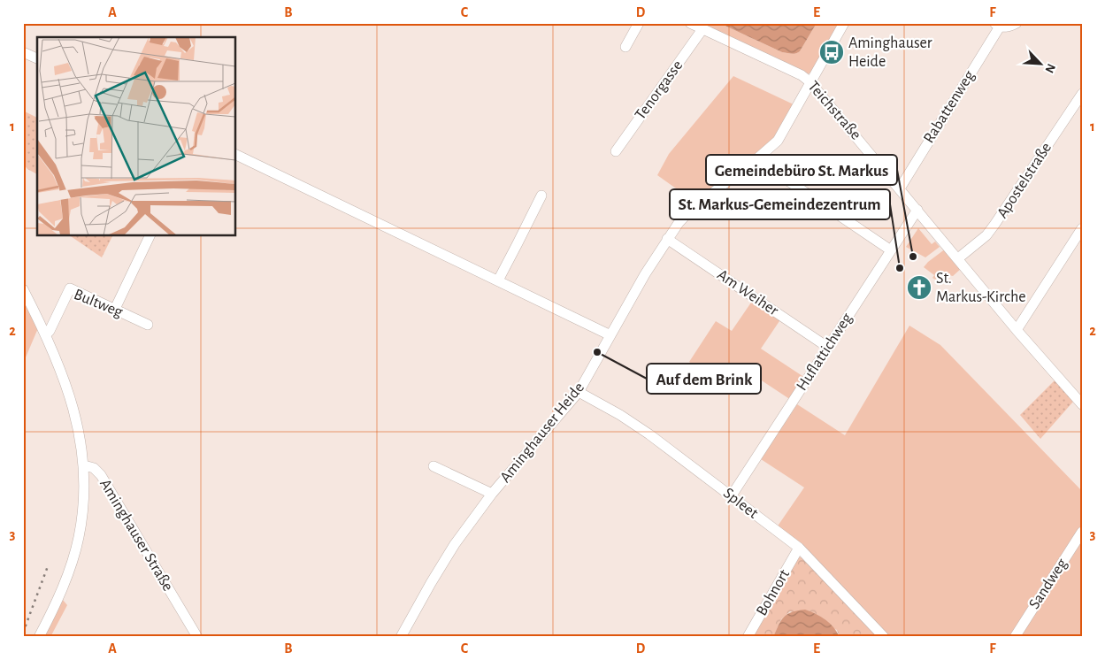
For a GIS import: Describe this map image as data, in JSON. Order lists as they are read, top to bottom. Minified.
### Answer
{"streets":{"street":["Tenorgasse","Rabattenweg","Teichstraße","Apostelstraße","Am Weiher","Bultweg","Huflattichweg","Aminghauser Heide","Spleet","Aminghauser Straße","Sandweg","Bohnort"]},"crossings":[["Tenorgasse","Teichstraße"],["Rabattenweg","Teichstraße"],["Teichstraße","Apostelstraße"],["Teichstraße","Huflattichweg"],["Teichstraße","Aminghauser Heide"],["Am Weiher","Huflattichweg"],["Am Weiher","Aminghauser Heide"],["Bultweg","Aminghauser Straße"],["Huflattichweg","Spleet"],["Aminghauser Heide","Spleet"],["Spleet","Bohnort"]],"places":{"bus stop":["Aminghauser Heide"],"other":["Gemeindebüro St. Markus","St. Markus-Gemeindezentrum","Auf dem Brink"],"church":["St. Markus-Kirche"]},"north":"bottom right","grid":{"columns":["A","B","C","D","E","F"],"rows":["1","2","3"]}}
